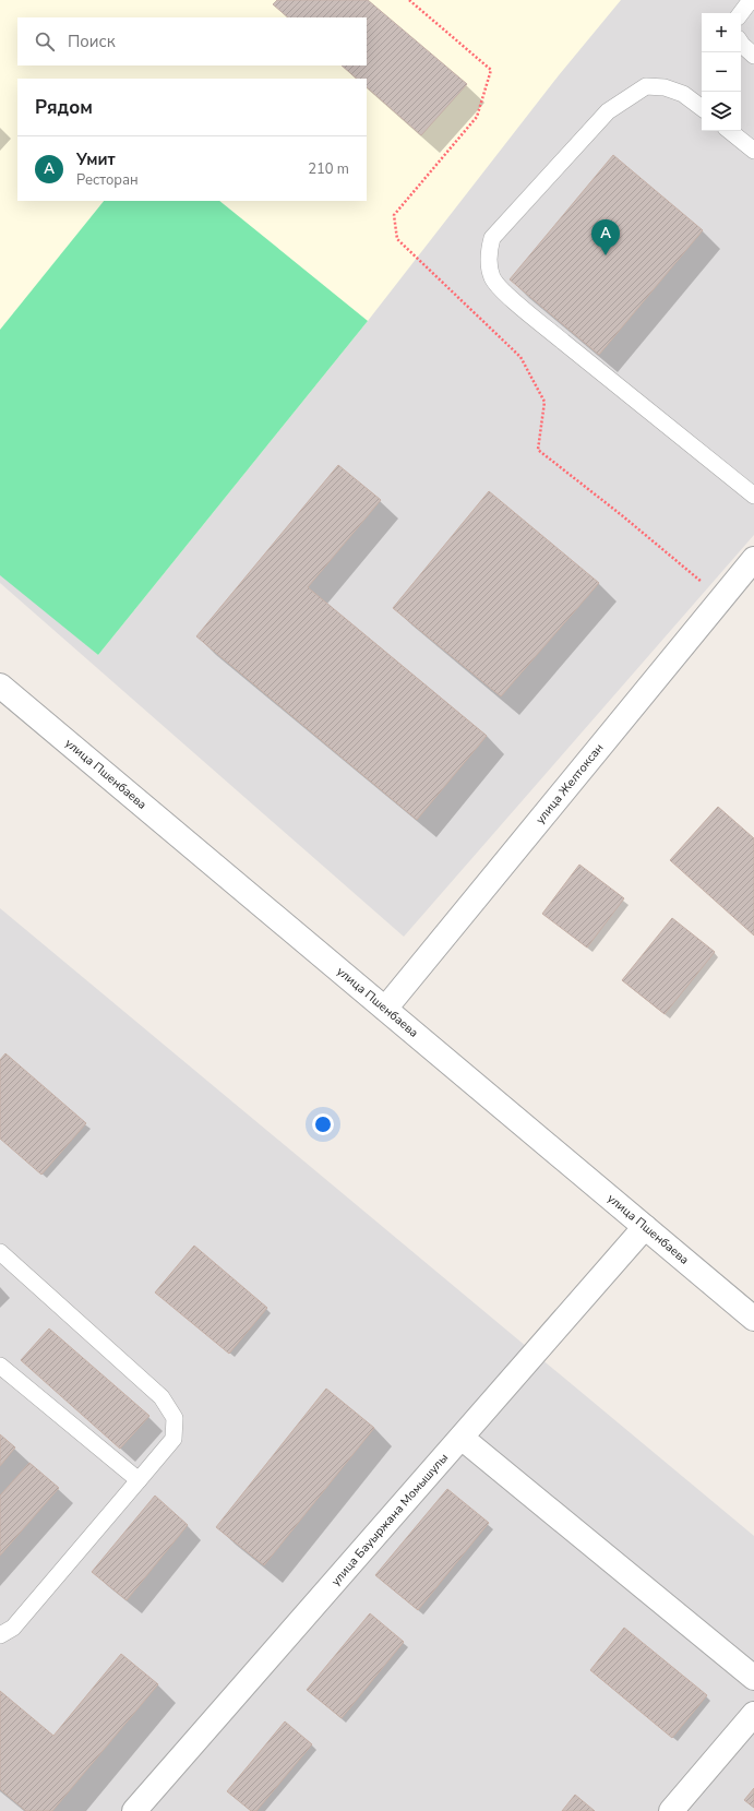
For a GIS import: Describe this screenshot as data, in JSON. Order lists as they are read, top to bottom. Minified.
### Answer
{"streets":{"street":["улица Пшенбаева","улица Желтоксан","улица Бауыржана Момышулы"]},"crossings":[["улица Пшенбаева","улица Желтоксан"],["улица Пшенбаева","улица Бауыржана Момышулы"]],"page":{"map_buttons":["+","−"],"search":"Поиск","heading":"Рядом","list":[{"mark":"A","name":"Умит","note":"Ресторан","value":"210 m"}],"pins":"A"}}
